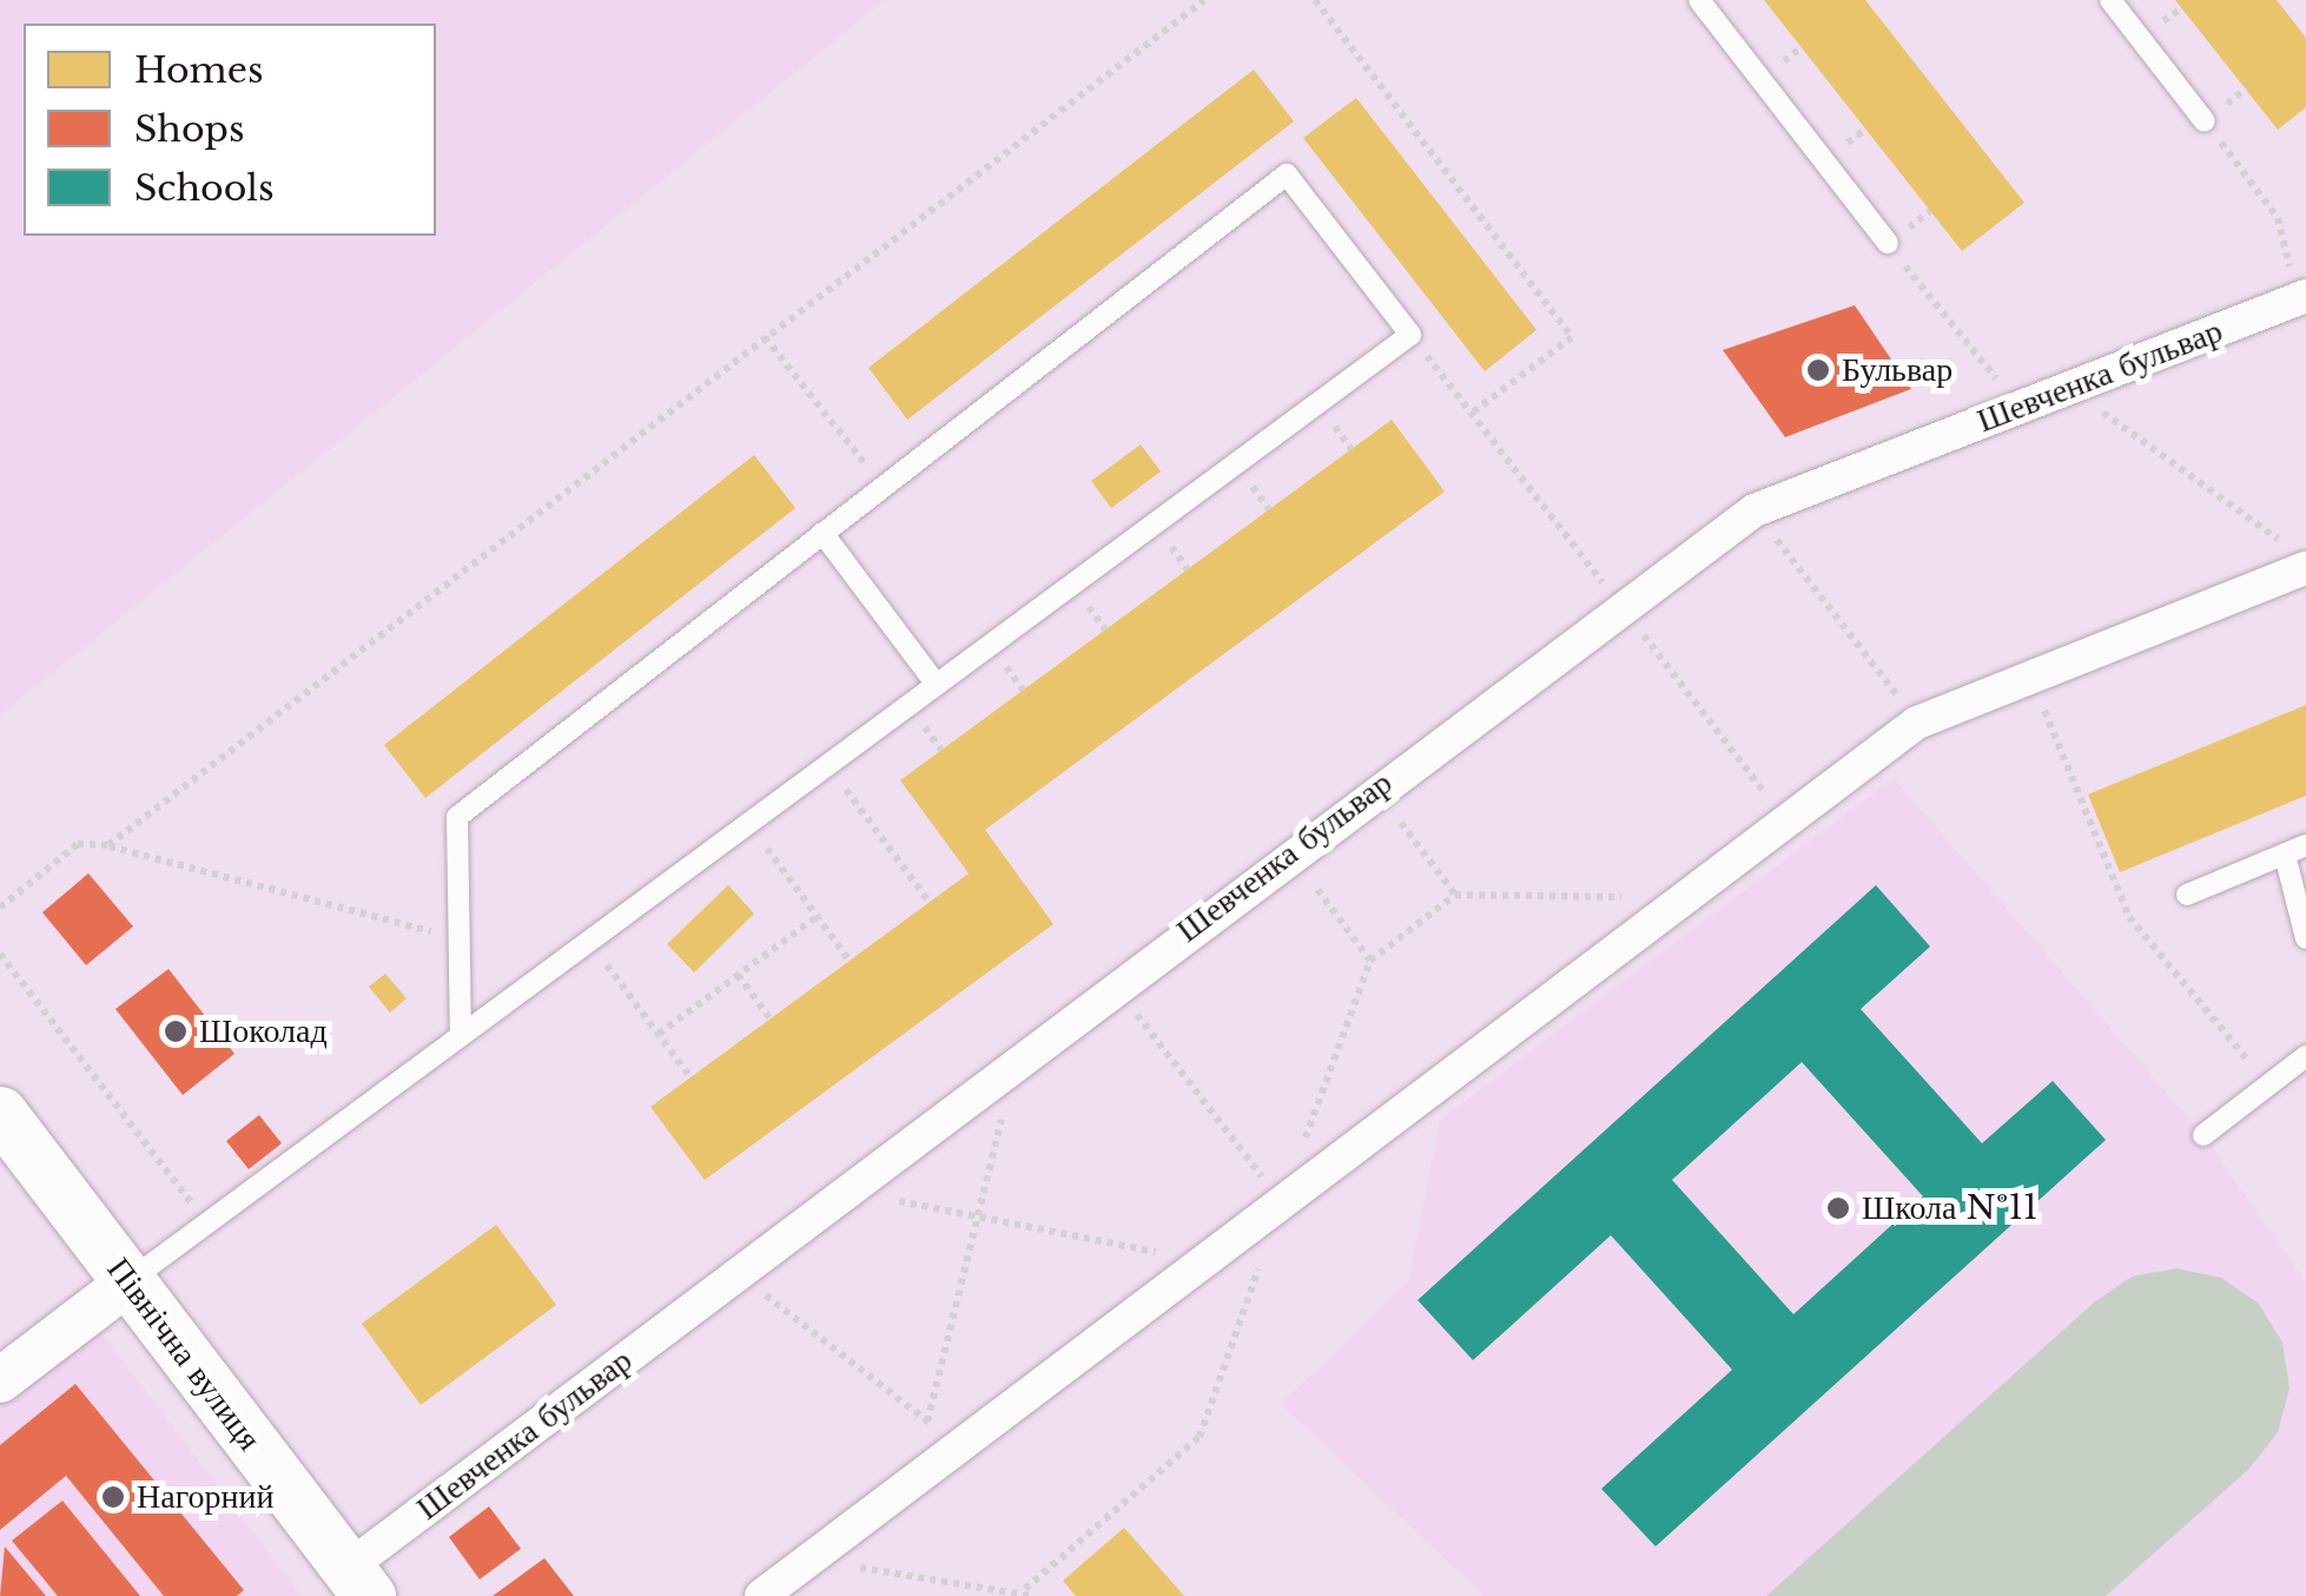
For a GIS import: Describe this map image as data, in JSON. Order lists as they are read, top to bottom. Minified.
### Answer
{"streets":{"street":["Шевченка бульвар","Північна вулиця"]},"crossings":[["Шевченка бульвар","Північна вулиця"]],"places":["Бульвар","Шоколад","Школа №11","Нагорний"],"legend":["Homes","Shops","Schools"]}
